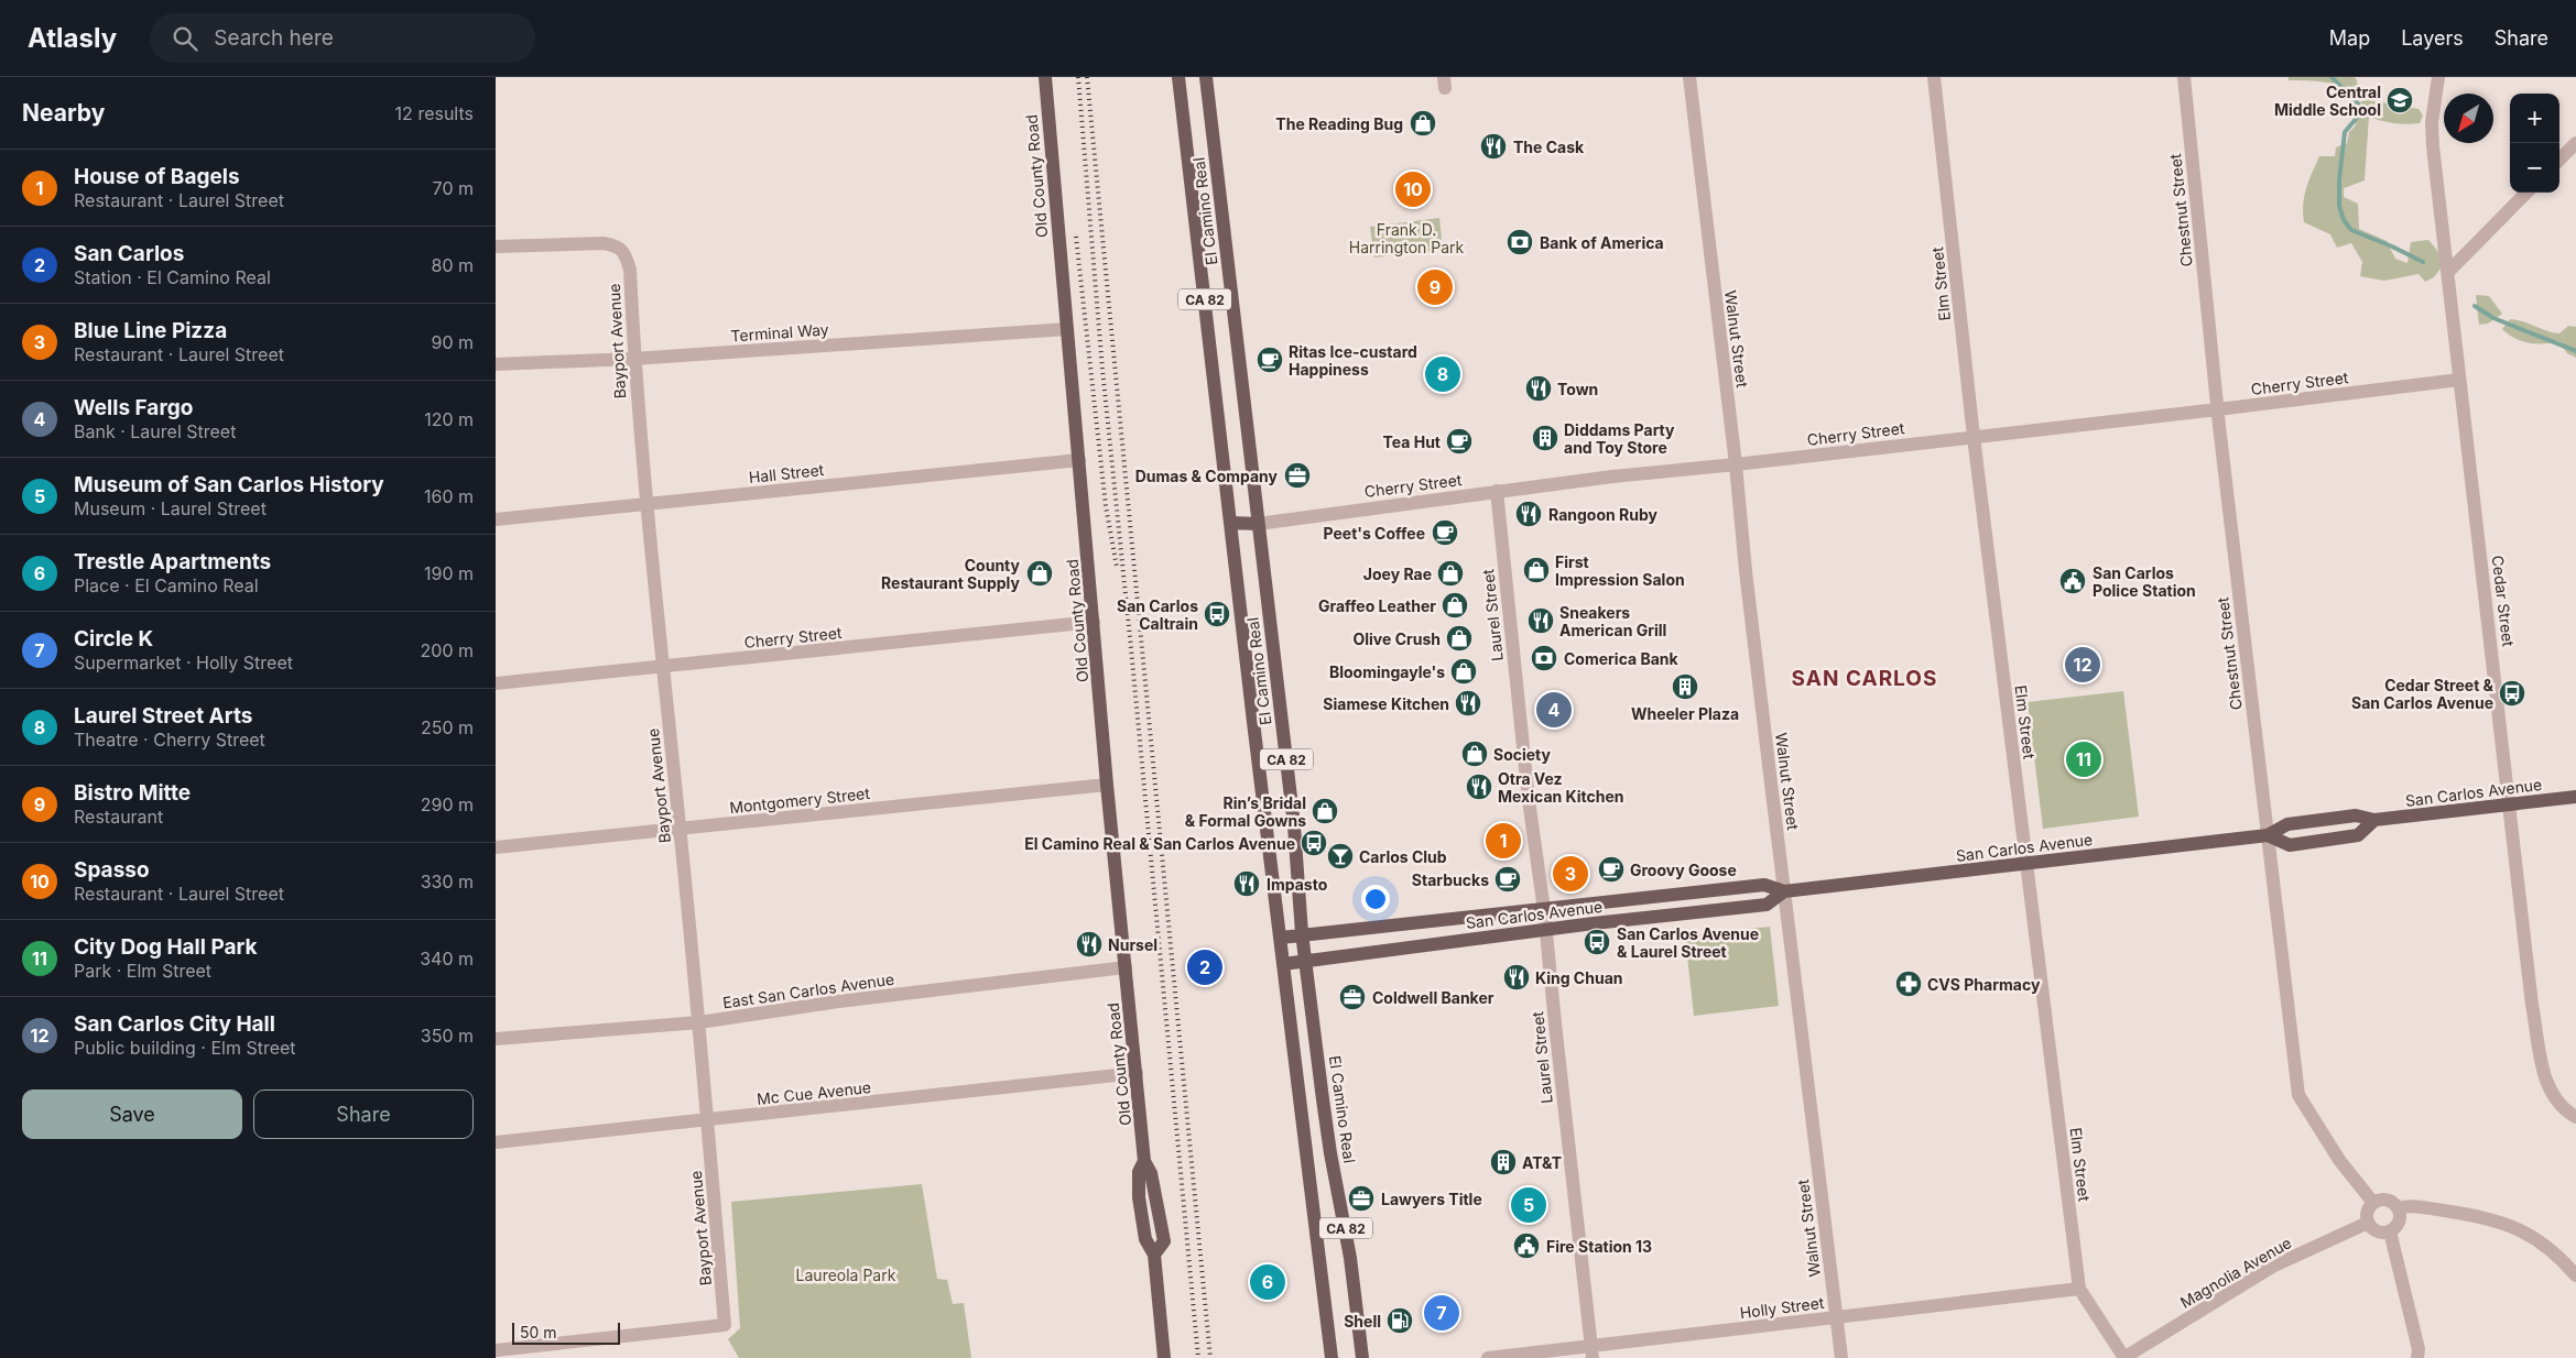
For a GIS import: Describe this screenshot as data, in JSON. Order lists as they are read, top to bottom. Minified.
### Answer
{"streets":{"main road":["Old County Road","El Camino Real","CA 82","San Carlos Avenue"],"street":["Chestnut Street","Elm Street","Terminal Way","Walnut Street","Bayport Avenue","Cherry Street","Hall Street","Cedar Street","Laurel Street","Montgomery Street","East San Carlos Avenue","Mc Cue Avenue","Magnolia Avenue","Holly Street"]},"crossings":[["Old County Road","Terminal Way"],["Old County Road","Cherry Street"],["Old County Road","Hall Street"],["Old County Road","Montgomery Street"],["Old County Road","East San Carlos Avenue"],["Old County Road","Mc Cue Avenue"],["Chestnut Street","Cherry Street"],["Chestnut Street","San Carlos Avenue"],["Chestnut Street","Magnolia Avenue"],["El Camino Real","Cherry Street"],["El Camino Real","San Carlos Avenue"],["Elm Street","Cherry Street"],["Elm Street","San Carlos Avenue"],["Elm Street","Magnolia Avenue"],["Elm Street","Holly Street"],["Terminal Way","Bayport Avenue"],["Walnut Street","Cherry Street"],["Walnut Street","San Carlos Avenue"],["Walnut Street","Holly Street"],["Bayport Avenue","Cherry Street"],["Bayport Avenue","Hall Street"],["Bayport Avenue","Montgomery Street"],["Bayport Avenue","East San Carlos Avenue"],["Bayport Avenue","Mc Cue Avenue"],["Cherry Street","Cedar Street"],["Cherry Street","Laurel Street"],["Cedar Street","San Carlos Avenue"],["Laurel Street","San Carlos Avenue"],["Laurel Street","Holly Street"]],"districts":["SAN CARLOS"],"parks":["Frank D. Harrington Park","Laureola Park"],"places":{"school or university":["Central Middle School"],"shop":["The Reading Bug","First Impression Salon","County Restaurant Supply","Joey Rae","Graffeo Leather","Olive Crush","Bloomingayle's","Society","Rin’s Bridal & Formal Gowns"],"restaurant":["The Cask","Town","Rangoon Ruby","Sneakers American Grill","Siamese Kitchen","Otra Vez Mexican Kitchen","Impasto","Nursel","King Chuan"],"bank":["Bank of America","Comerica Bank"],"cafe":["Ritas Ice-custard Happiness","Tea Hut","Peet's Coffee","Groovy Goose","Starbucks"],"building":["Diddams Party and Toy Store","Wheeler Plaza","AT&T"],"office":["Dumas & Company","Coldwell Banker","Lawyers Title"],"public building":["San Carlos Police Station","Fire Station 13"],"bus stop":["San Carlos Caltrain","Cedar Street & San Carlos Avenue","El Camino Real & San Carlos Avenue","San Carlos Avenue & Laurel Street"],"bar":["Carlos Club"],"pharmacy":["CVS Pharmacy"],"fuel station":["Shell"]},"scale_bar":"50 m","north":"bottom left","page":{"header":"Atlasly","search":"Search here","nav":["Map","Layers","Share"],"heading":["Nearby","12 results"],"map_buttons":["+","−"],"list":[{"mark":"1","name":"House of Bagels","note":"Restaurant · Laurel Street","value":"70 m"},{"mark":"2","name":"San Carlos","note":"Station · El Camino Real","value":"80 m"},{"mark":"3","name":"Blue Line Pizza","note":"Restaurant · Laurel Street","value":"90 m"},{"mark":"4","name":"Wells Fargo","note":"Bank · Laurel Street","value":"120 m"},{"mark":"5","name":"Museum of San Carlos History","note":"Museum · Laurel Street","value":"160 m"},{"mark":"6","name":"Trestle Apartments","note":"Place · El Camino Real","value":"190 m"},{"mark":"7","name":"Circle K","note":"Supermarket · Holly Street","value":"200 m"},{"mark":"8","name":"Laurel Street Arts","note":"Theatre · Cherry Street","value":"250 m"},{"mark":"9","name":"Bistro Mitte","note":"Restaurant","value":"290 m"},{"mark":"10","name":"Spasso","note":"Restaurant · Laurel Street","value":"330 m"},{"mark":"11","name":"City Dog Hall Park","note":"Park · Elm Street","value":"340 m"},{"mark":"12","name":"San Carlos City Hall","note":"Public building · Elm Street","value":"350 m"}],"pins":["10","9","8","12","4","11","1","3","2","5","6","7"],"buttons":["Save","Share"],"scale":"50 m"}}
